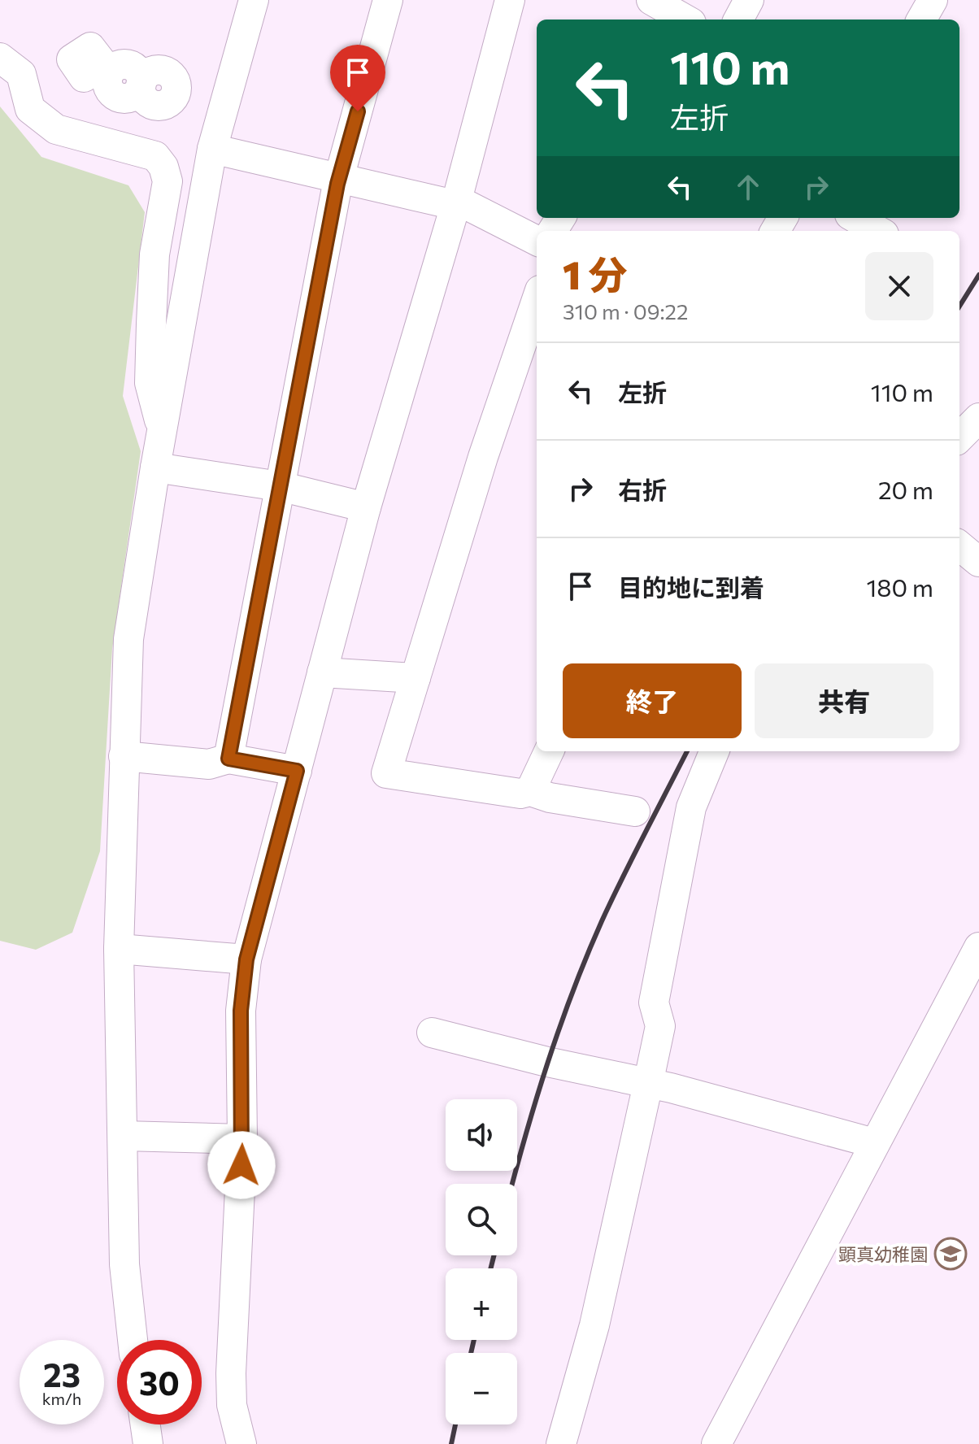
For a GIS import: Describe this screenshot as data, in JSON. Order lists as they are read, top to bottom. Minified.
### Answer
{"places":{"school or university":["顕真幼稚園"]},"page":{"turn":["110 m","左折"],"heading":["1 分","310 m · 09:22"],"list":[{"name":"左折","value":"110 m"},{"name":"右折","value":"20 m"},{"name":"目的地に到着","value":"180 m"}],"buttons":["終了","共有"],"map_buttons":["+","−"],"speed":"23 km/h","limit":"30"}}
